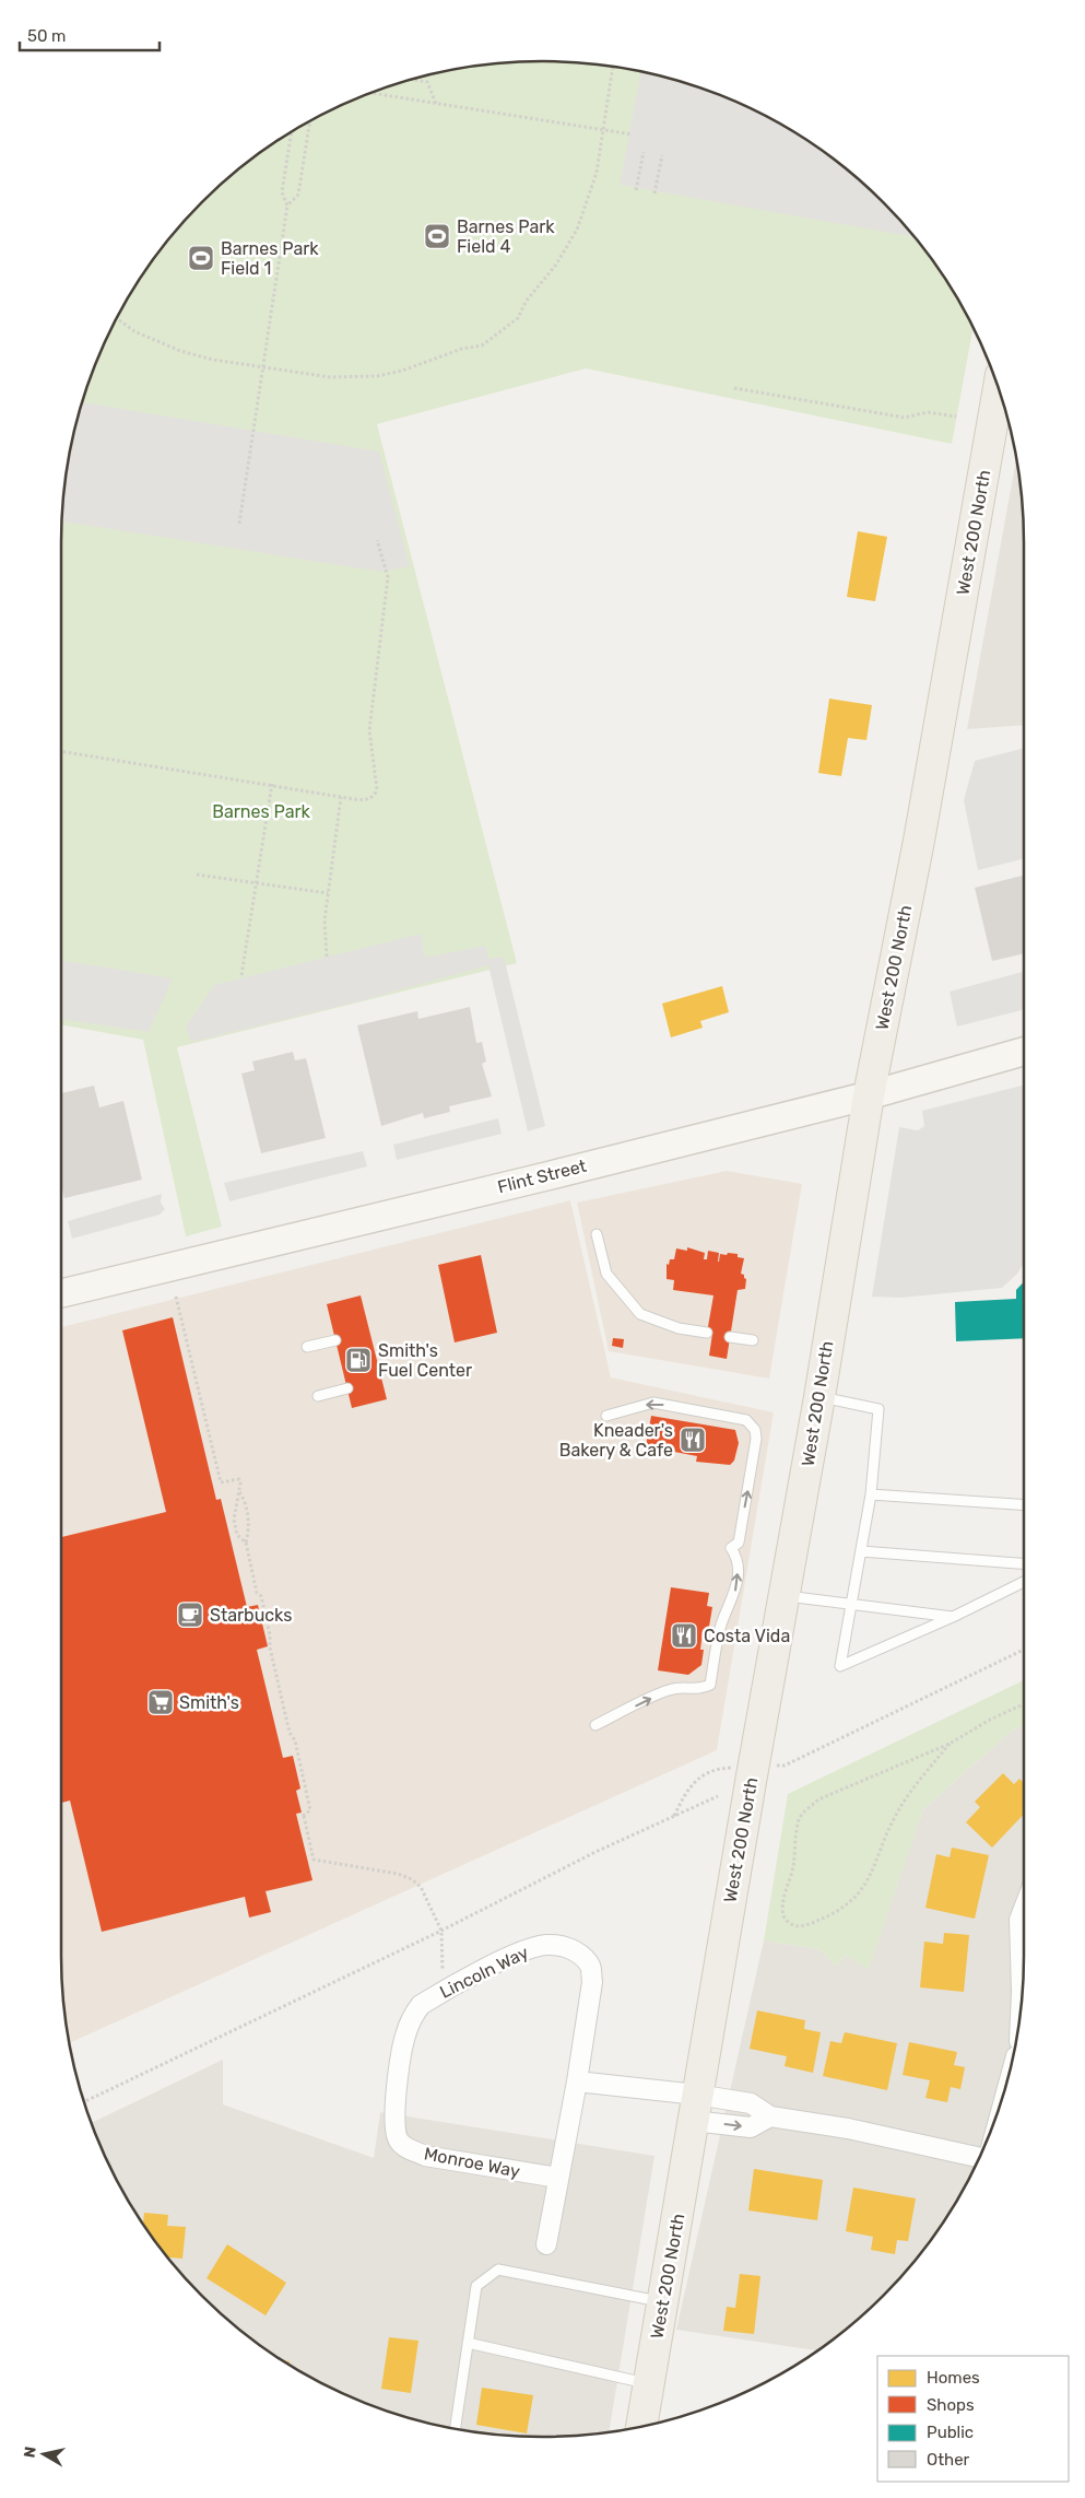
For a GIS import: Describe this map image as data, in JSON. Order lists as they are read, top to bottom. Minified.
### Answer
{"streets":{"main road":["West 200 North"],"street":["Flint Street","Lincoln Way","Monroe Way"]},"crossings":[["West 200 North","Flint Street"],["Lincoln Way","Monroe Way"]],"parks":["Barnes Park"],"places":{"sports":["Barnes Park Field 4","Barnes Park Field 1"],"fuel station":["Smith's Fuel Center"],"restaurant":["Kneader's Bakery & Cafe","Costa Vida"],"cafe":["Starbucks"],"supermarket":["Smith's"]},"legend":["Homes","Shops","Public","Other"],"scale_bar":"50 m","north":"left"}
